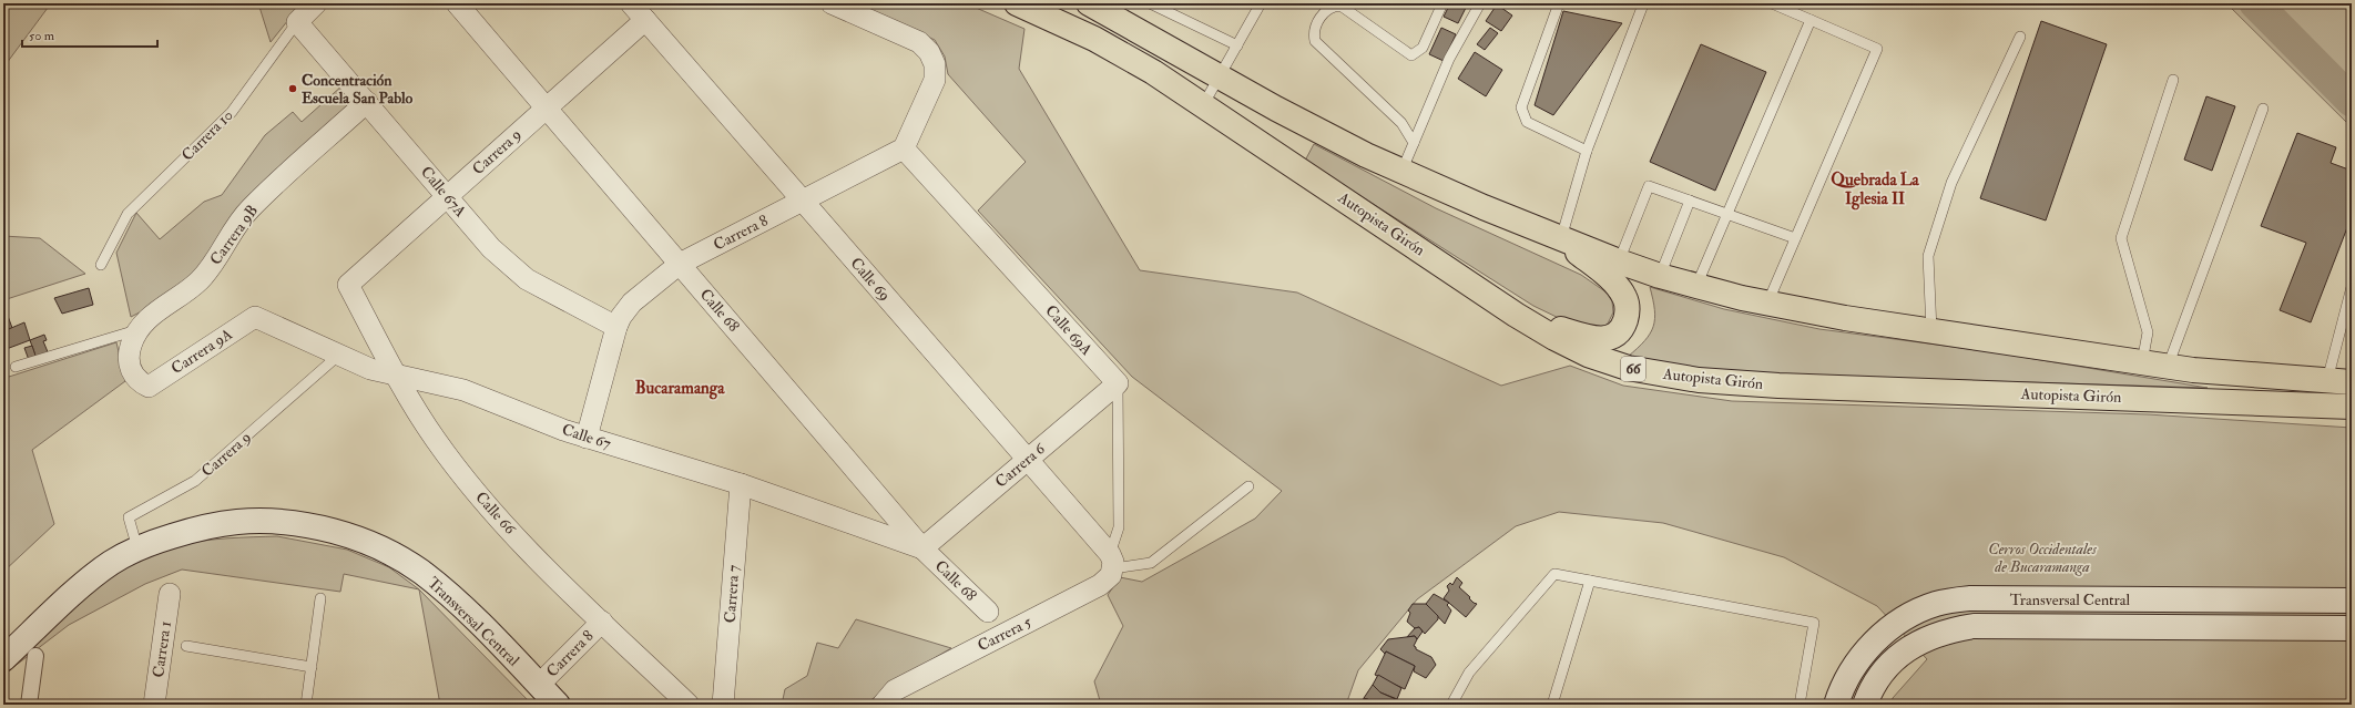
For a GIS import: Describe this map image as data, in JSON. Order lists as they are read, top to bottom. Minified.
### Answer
{"streets":{"highway":["Autopista Girón","66"],"main road":["Transversal Central"],"street":["Carrera 10","Carrera 9","Calle 67A","Carrera 8","Carrera 9B","Calle 69","Calle 68","Calle 69A","Carrera 9A","Calle 67","Carrera 6","Calle 66","Carrera 7","Carrera 5","Carrera 1"]},"crossings":[["Carrera 10","Calle 67A"],["Carrera 9","Calle 67A"],["Carrera 9","Calle 69"],["Carrera 9","Calle 68"],["Carrera 9","Calle 67"],["Carrera 9","Calle 66"],["Carrera 9","Transversal Central"],["Calle 67A","Carrera 8"],["Calle 67A","Carrera 9B"],["Carrera 8","Calle 69"],["Carrera 8","Calle 68"],["Carrera 8","Calle 69A"],["Carrera 8","Calle 67"],["Carrera 8","Calle 66"],["Carrera 8","Transversal Central"],["Carrera 9B","Carrera 9A"],["Calle 69","Carrera 6"],["Calle 69","Carrera 5"],["Calle 68","Calle 67"],["Calle 68","Carrera 6"],["Calle 69A","Carrera 6"],["Carrera 9A","Calle 67"],["Calle 67","Carrera 6"],["Calle 67","Calle 66"],["Calle 67","Carrera 7"]],"districts":["Quebrada La Iglesia II","Bucaramanga"],"parks":["Cerros Occidentales de Bucaramanga"],"places":["Concentración Escuela San Pablo"],"scale_bar":"50 m"}
